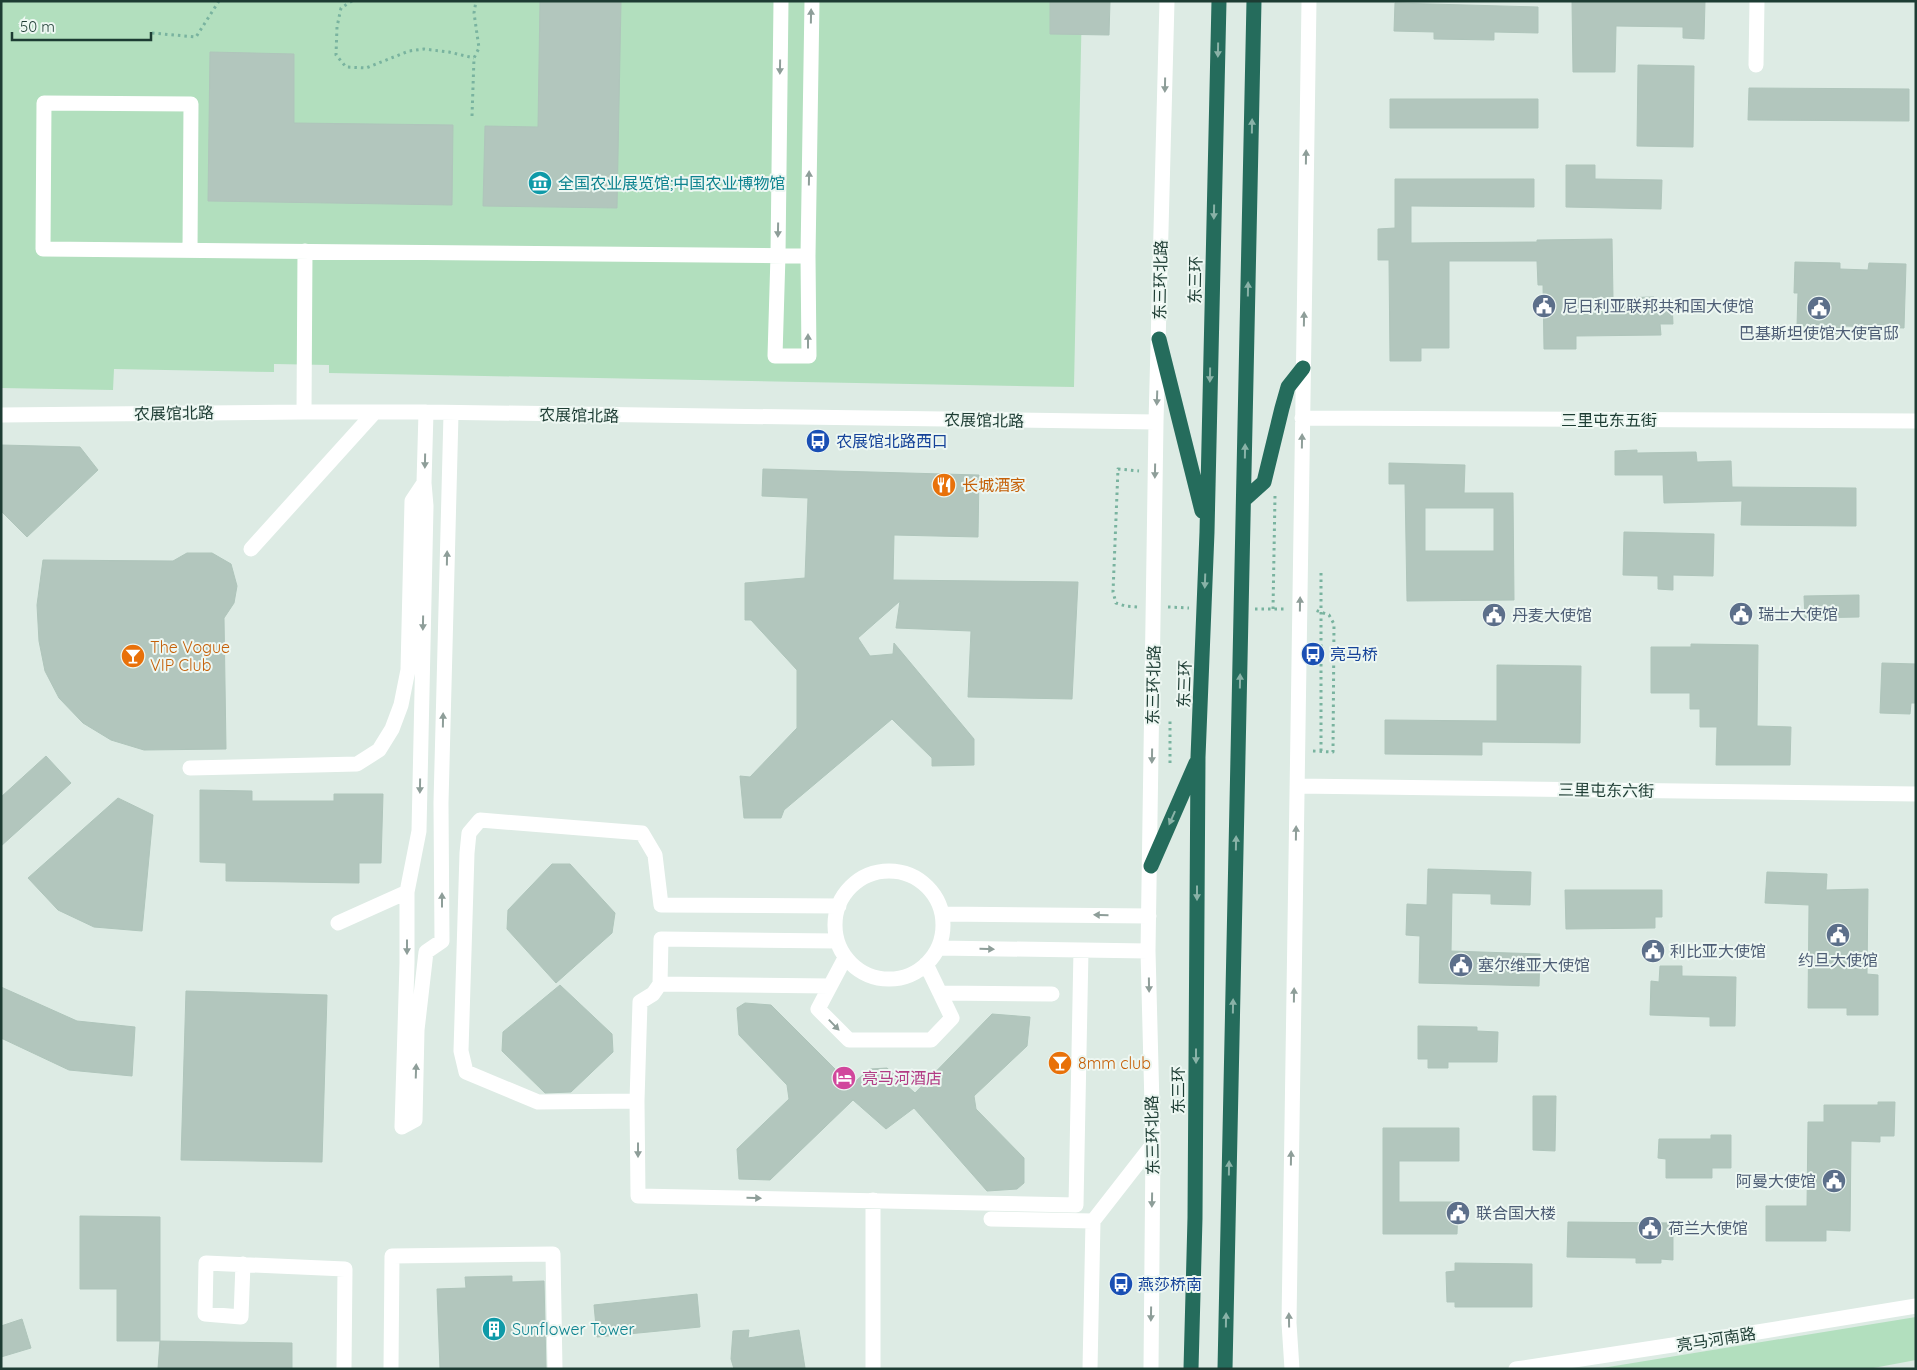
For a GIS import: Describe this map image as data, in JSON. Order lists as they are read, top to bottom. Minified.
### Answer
{"streets":{"highway":["东三环"],"street":["东三环北路","农展馆北路","三里屯东五街","三里屯东六街","亮马河南路"]},"crossings":[["东三环北路","农展馆北路"]],"one_way":["东三环北路"],"places":{"museum":["全国农业展览馆;中国农业博物馆"],"public building":["尼日利亚联邦共和国大使馆","巴基斯坦使馆大使官邸","瑞士大使馆","丹麦大使馆","约旦大使馆","利比亚大使馆","塞尔维亚大使馆","阿曼大使馆","联合国大楼","荷兰大使馆"],"bus stop":["农展馆北路西口","亮马桥","燕莎桥南"],"restaurant":["长城酒家"],"bar":["The Vogue VIP Club","8mm club"],"hotel":["亮马河酒店"],"building":["Sunflower Tower"]},"scale_bar":"50 m"}
